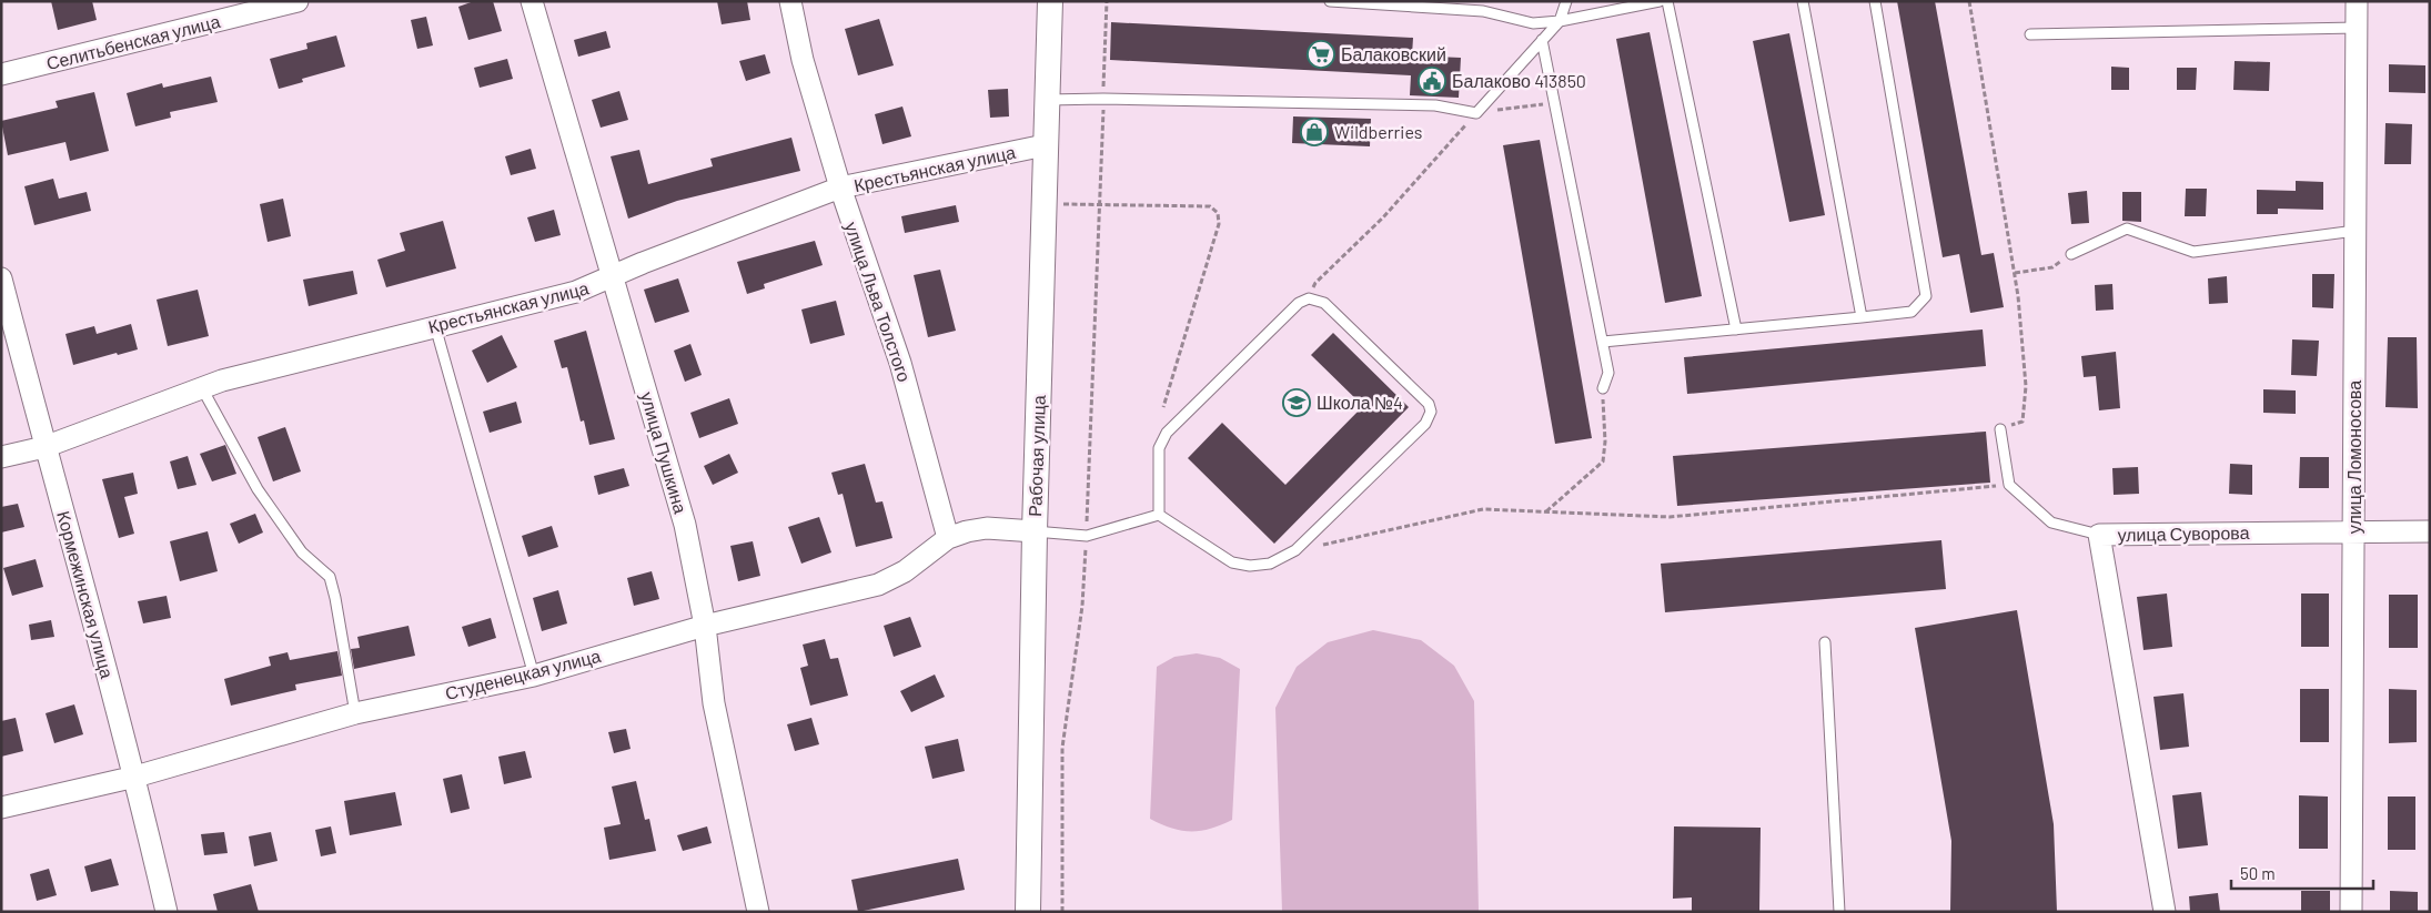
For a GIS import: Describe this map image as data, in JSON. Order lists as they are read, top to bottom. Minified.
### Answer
{"streets":{"street":["Селитьбенская улица","Крестьянская улица","улица Льва Толстого","улица Пушкина","Рабочая улица","улица Ломоносова","улица Суворова","Кормежинская улица","Студенецкая улица"]},"crossings":[["Крестьянская улица","улица Льва Толстого"],["Крестьянская улица","улица Пушкина"],["Крестьянская улица","Рабочая улица"],["Крестьянская улица","Кормежинская улица"],["улица Льва Толстого","Студенецкая улица"],["улица Пушкина","Студенецкая улица"],["Рабочая улица","Студенецкая улица"],["улица Ломоносова","улица Суворова"],["Кормежинская улица","Студенецкая улица"]],"places":{"supermarket":["Балаковский"],"public building":["Балаково 413850"],"shop":["Wildberries"],"school or university":["Школа №4"]},"scale_bar":"50 m"}
